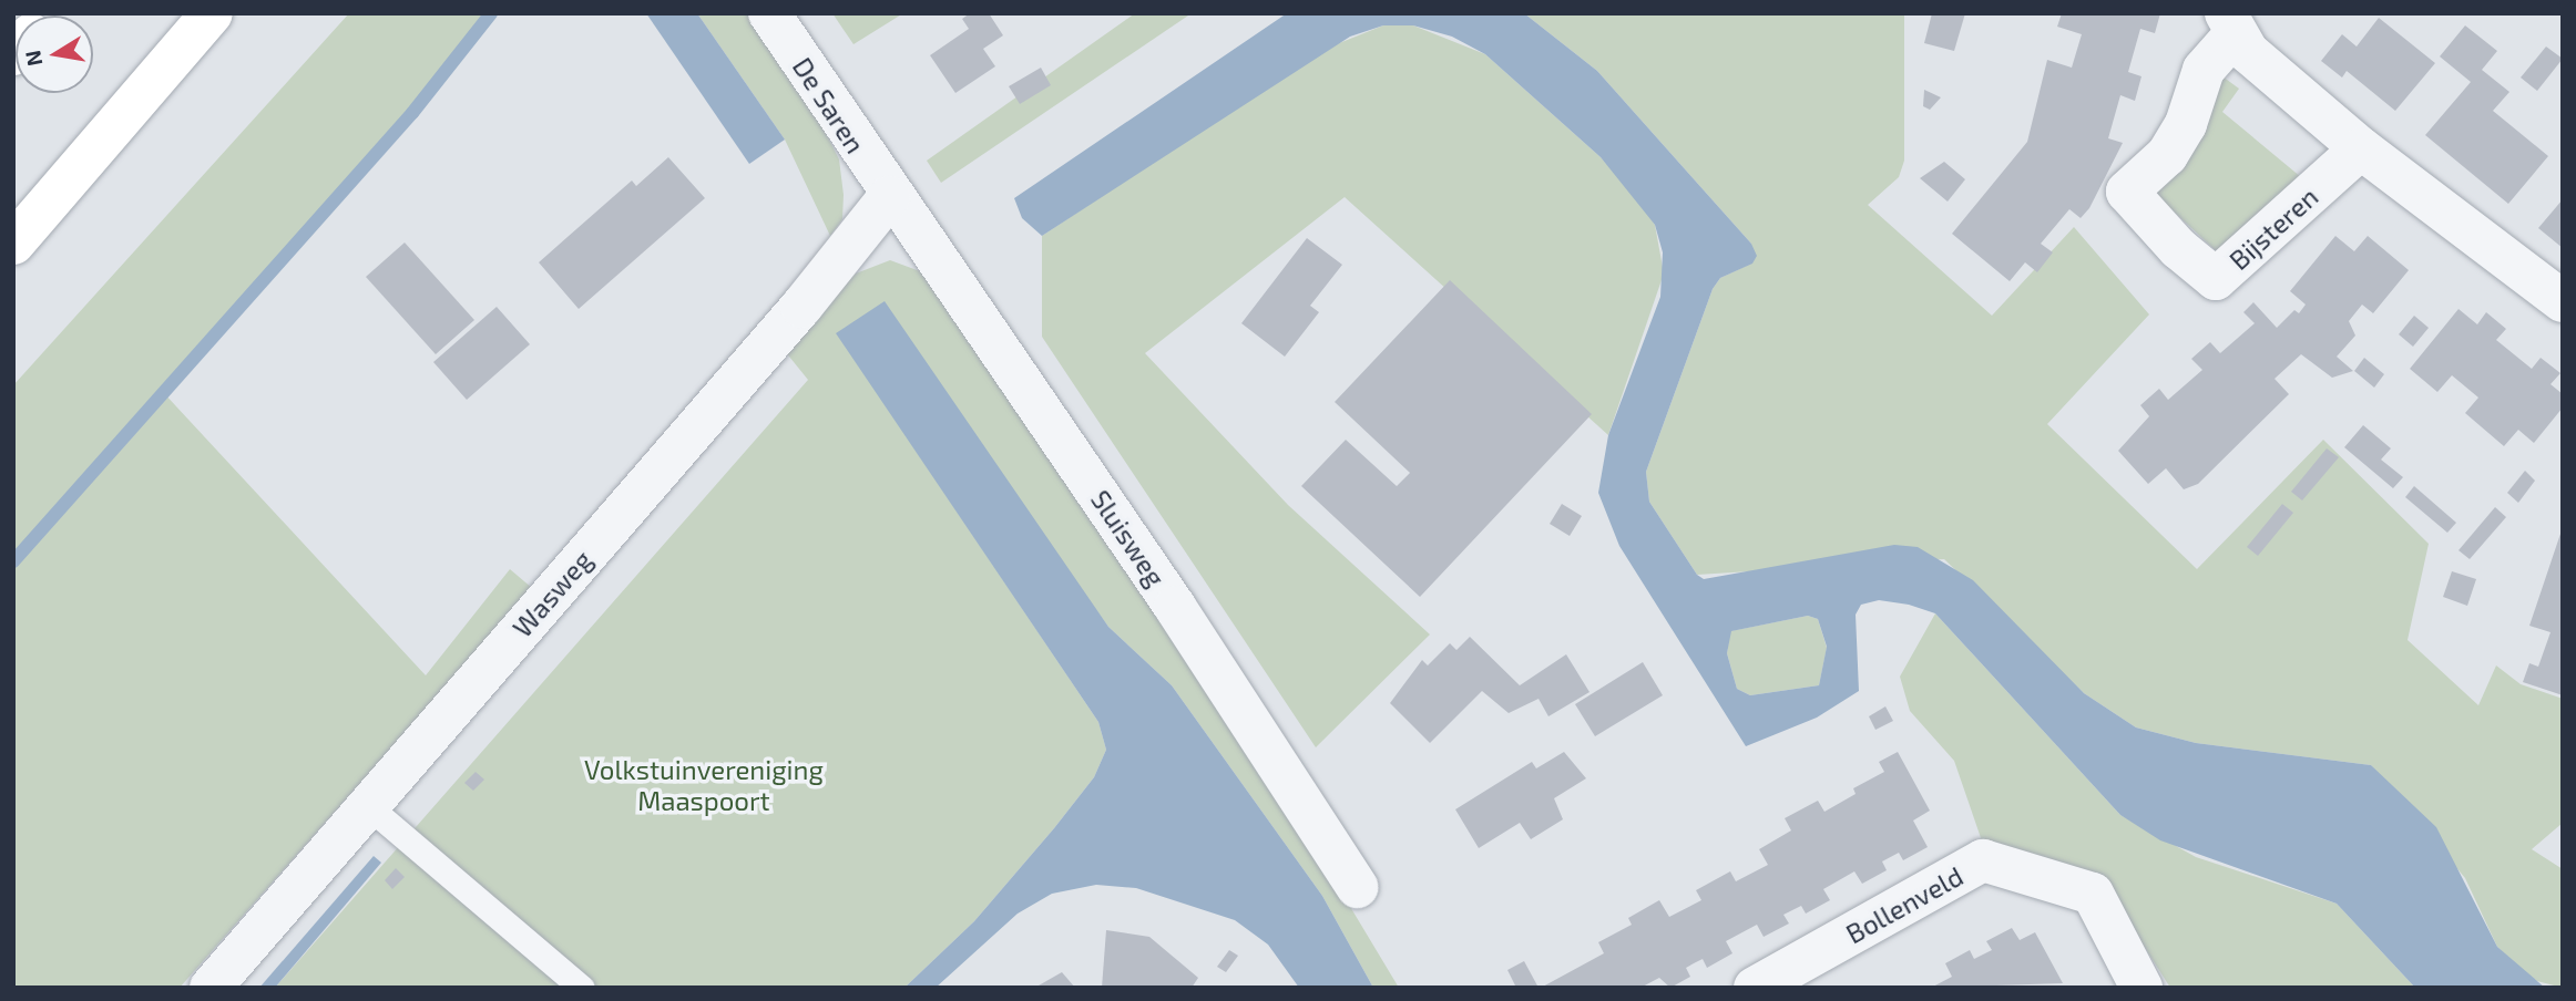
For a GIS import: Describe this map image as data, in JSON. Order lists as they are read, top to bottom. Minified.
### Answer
{"streets":{"street":["De Saren","Bijsteren","Sluisweg","Wasweg","Bollenveld"]},"crossings":[["De Saren","Sluisweg"],["De Saren","Wasweg"],["Sluisweg","Wasweg"]],"parks":["Volkstuinvereniging Maaspoort"],"north":"left"}
